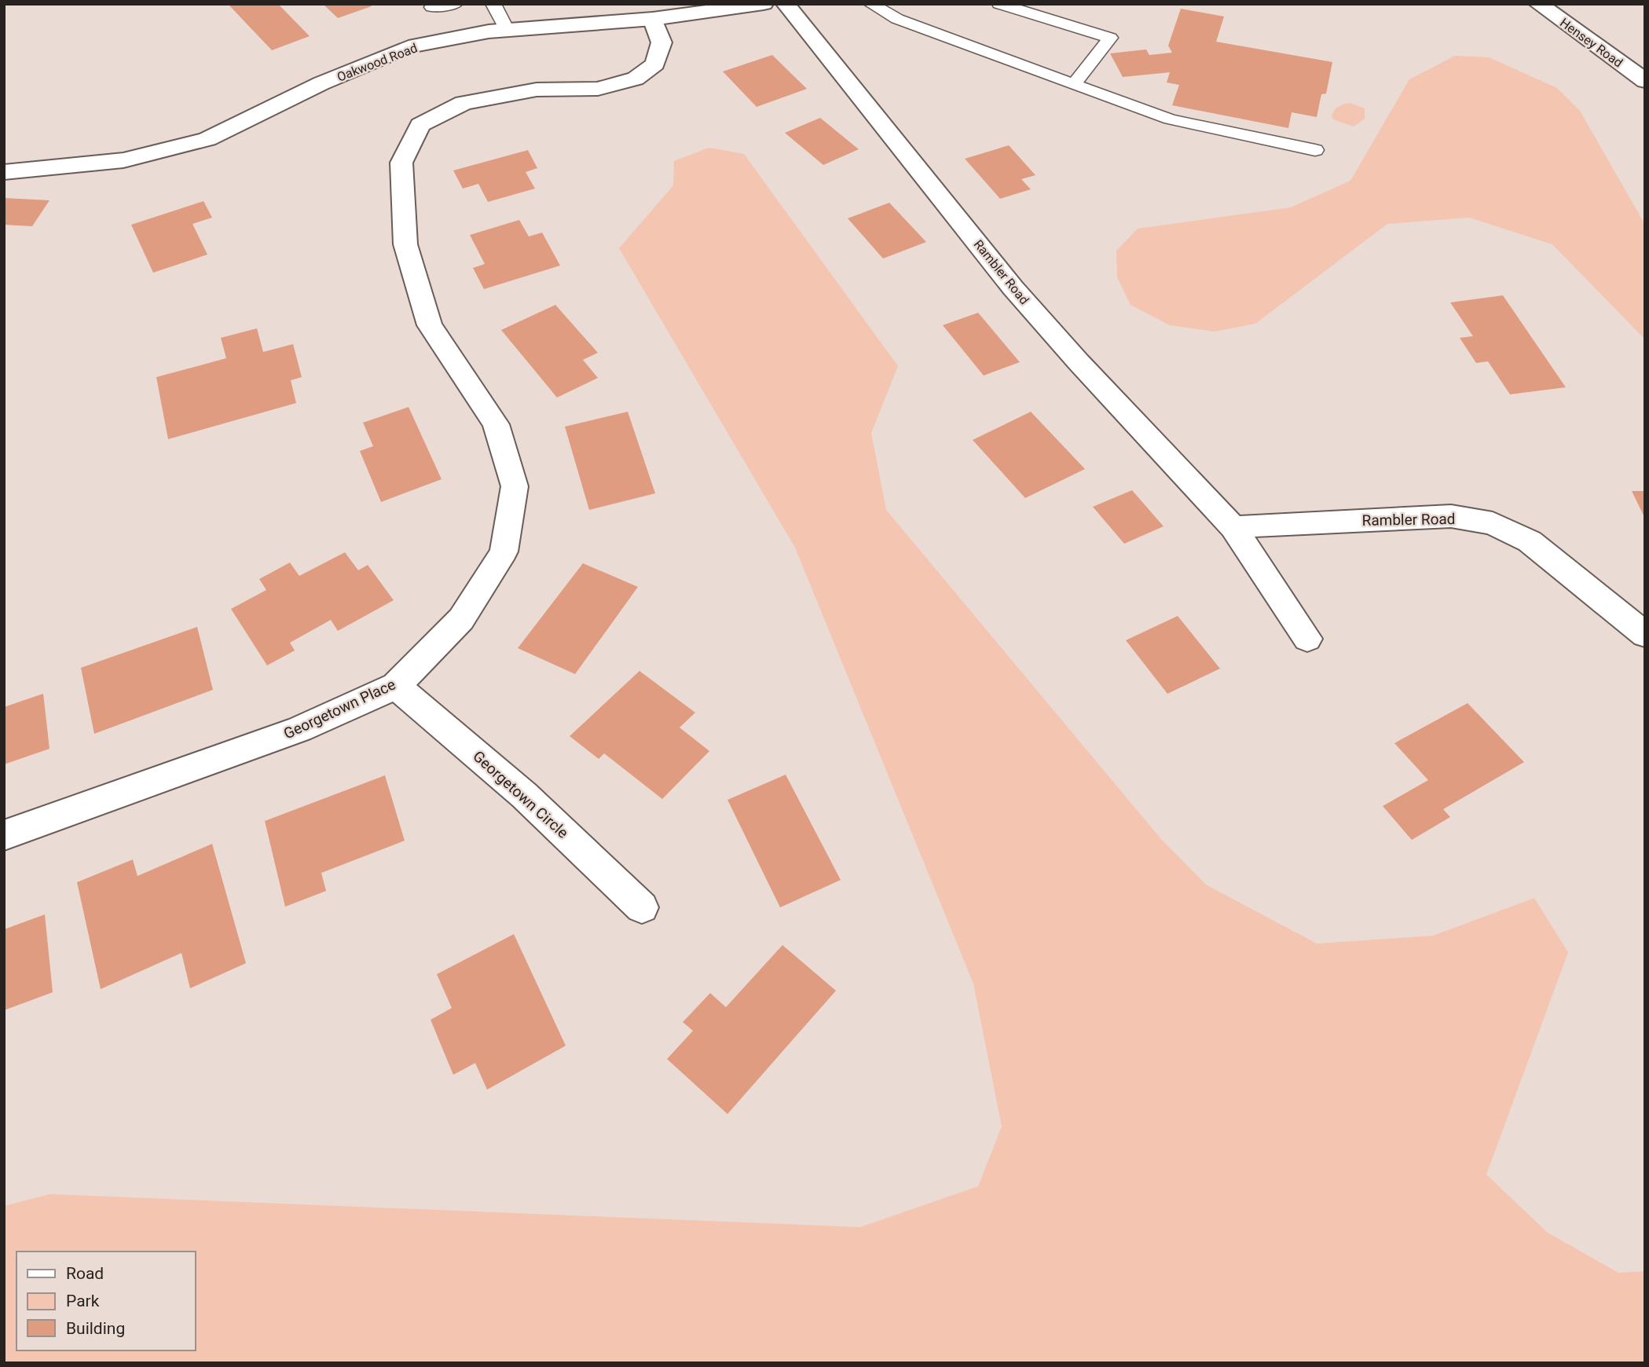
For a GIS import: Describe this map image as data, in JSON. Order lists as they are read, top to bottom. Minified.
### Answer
{"streets":{"street":["Hensey Road","Oakwood Road","Rambler Road","Georgetown Place","Georgetown Circle"]},"crossings":[["Oakwood Road","Georgetown Place"],["Georgetown Place","Georgetown Circle"]],"legend":["Road","Park","Building"]}
